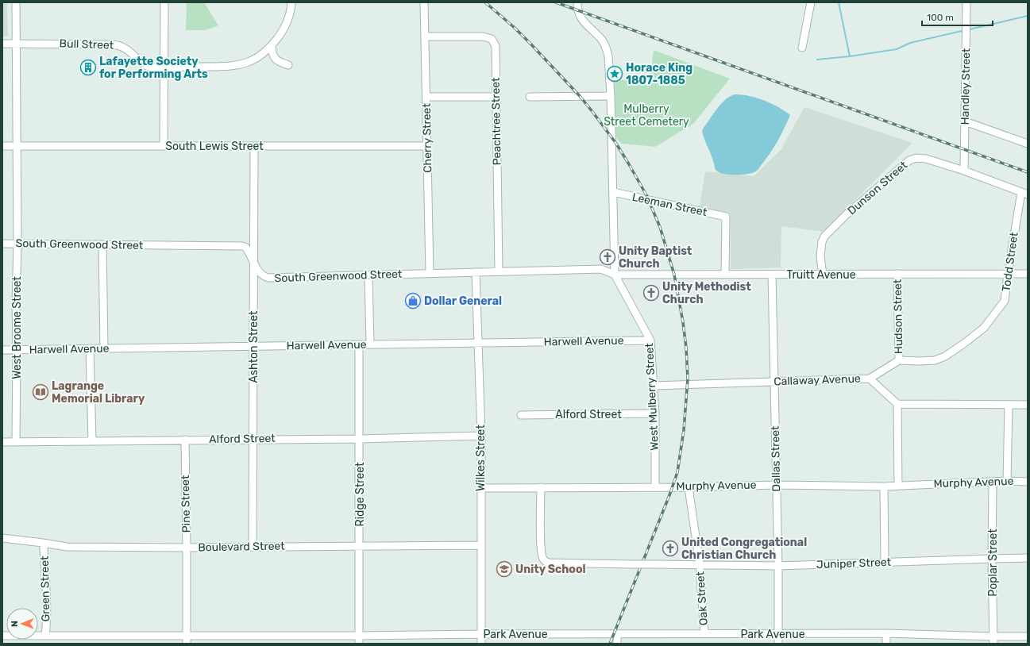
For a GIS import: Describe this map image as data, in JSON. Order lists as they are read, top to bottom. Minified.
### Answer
{"streets":{"street":["Bull Street","Handley Street","Peachtree Street","Cherry Street","South Lewis Street","Dunson Street","Leeman Street","South Greenwood Street","Todd Street","Truitt Avenue","Hudson Street","West Broome Street","Harwell Avenue","Ashton Street","Callaway Avenue","West Mulberry Street","Alford Street","Wilkes Street","Dallas Street","Murphy Avenue","Ridge Street","Pine Street","Boulevard Street","Poplar Street","Juniper Street","Green Street","Oak Street","Park Avenue"]},"crossings":[["Bull Street","West Broome Street"],["Handley Street","Dunson Street"],["Peachtree Street","Cherry Street"],["Peachtree Street","South Greenwood Street"],["Cherry Street","South Lewis Street"],["Cherry Street","South Greenwood Street"],["South Lewis Street","West Broome Street"],["South Lewis Street","Ashton Street"],["Dunson Street","Todd Street"],["Dunson Street","Truitt Avenue"],["Leeman Street","Truitt Avenue"],["Leeman Street","West Mulberry Street"],["South Greenwood Street","Truitt Avenue"],["South Greenwood Street","West Broome Street"],["South Greenwood Street","Ashton Street"],["South Greenwood Street","West Mulberry Street"],["South Greenwood Street","Wilkes Street"],["Todd Street","Truitt Avenue"],["Todd Street","Hudson Street"],["Truitt Avenue","Hudson Street"],["Truitt Avenue","West Mulberry Street"],["Truitt Avenue","Dallas Street"],["West Broome Street","Harwell Avenue"],["West Broome Street","Alford Street"],["Harwell Avenue","Ashton Street"],["Harwell Avenue","West Mulberry Street"],["Harwell Avenue","Wilkes Street"],["Harwell Avenue","Ridge Street"],["Ashton Street","Alford Street"],["Ashton Street","Boulevard Street"],["Callaway Avenue","West Mulberry Street"],["Callaway Avenue","Dallas Street"],["West Mulberry Street","Alford Street"],["West Mulberry Street","Murphy Avenue"],["Alford Street","Wilkes Street"],["Alford Street","Ridge Street"],["Alford Street","Pine Street"],["Wilkes Street","Murphy Avenue"],["Wilkes Street","Boulevard Street"],["Wilkes Street","Park Avenue"],["Dallas Street","Murphy Avenue"],["Dallas Street","Juniper Street"],["Dallas Street","Park Avenue"],["Murphy Avenue","Poplar Street"],["Murphy Avenue","Juniper Street"],["Murphy Avenue","Oak Street"],["Ridge Street","Boulevard Street"],["Ridge Street","Park Avenue"],["Pine Street","Boulevard Street"],["Pine Street","Park Avenue"],["Boulevard Street","Green Street"],["Poplar Street","Juniper Street"],["Poplar Street","Park Avenue"],["Juniper Street","Oak Street"],["Green Street","Park Avenue"],["Oak Street","Park Avenue"]],"parks":["Mulberry Street Cemetery"],"places":{"building":["Lafayette Society for Performing Arts"],"place":["Horace King 1807-1885"],"church":["Unity Baptist Church","Unity Methodist Church","United Congregational Christian Church"],"shop":["Dollar General"],"library":["Lagrange Memorial Library"],"school or university":["Unity School"]},"scale_bar":"100 m","north":"left"}
